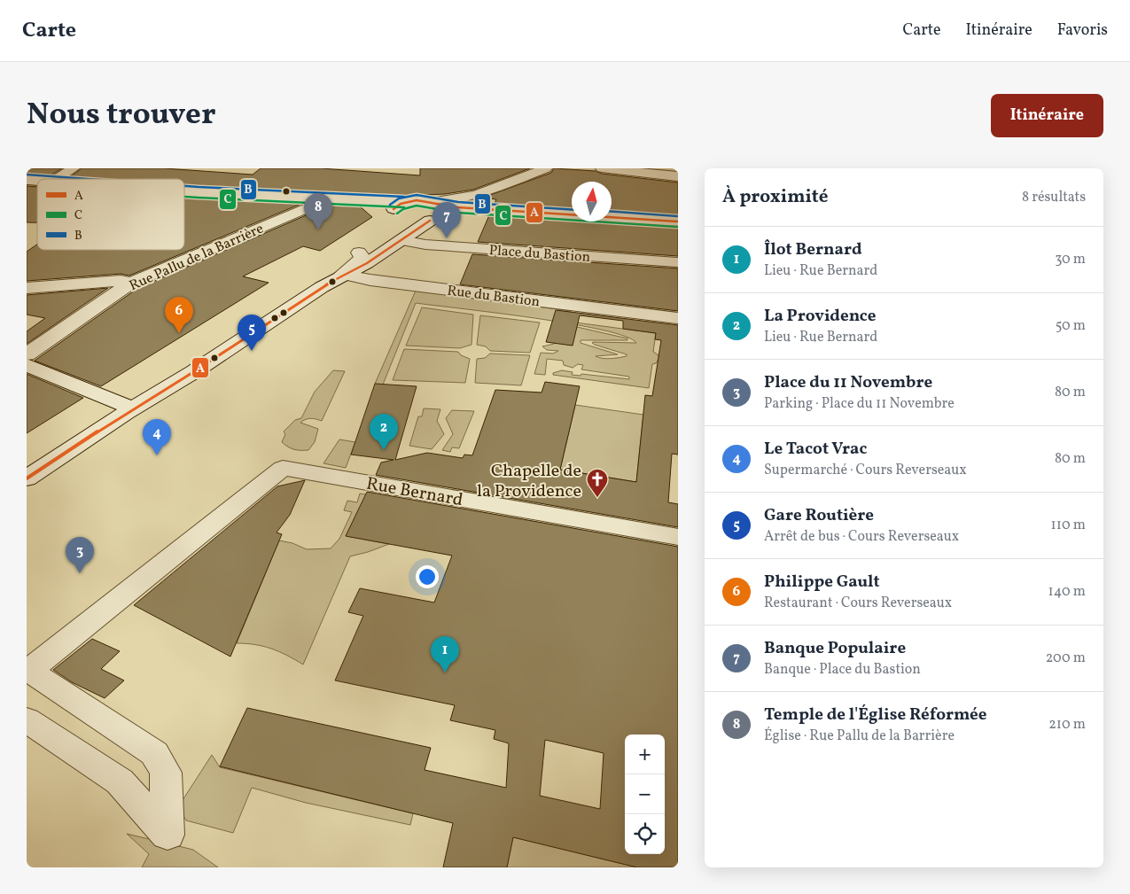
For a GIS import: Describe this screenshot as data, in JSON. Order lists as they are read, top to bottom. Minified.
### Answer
{"streets":{"street":["Place du Bastion","Rue Pallu de la Barrière","Rue du Bastion","Rue Bernard"]},"places":{"church":["Chapelle de la Providence"]},"lines":["transit line B","transit line C","transit line A"],"legend":["A","C","B"],"north":"top","page":{"header":"Carte","nav":["Carte","Itinéraire","Favoris"],"title":"Nous trouver","buttons":"Itinéraire","heading":["À proximité","8 résultats"],"pins":["8","7","6","5","2","4","3","1"],"list":[{"mark":"1","name":"Îlot Bernard","note":"Lieu · Rue Bernard","value":"30 m"},{"mark":"2","name":"La Providence","note":"Lieu · Rue Bernard","value":"50 m"},{"mark":"3","name":"Place du 11 Novembre","note":"Parking · Place du 11 Novembre","value":"80 m"},{"mark":"4","name":"Le Tacot Vrac","note":"Supermarché · Cours Reverseaux","value":"80 m"},{"mark":"5","name":"Gare Routière","note":"Arrêt de bus · Cours Reverseaux","value":"110 m"},{"mark":"6","name":"Philippe Gault","note":"Restaurant · Cours Reverseaux","value":"140 m"},{"mark":"7","name":"Banque Populaire","note":"Banque · Place du Bastion","value":"200 m"},{"mark":"8","name":"Temple de l'Église Réformée","note":"Église · Rue Pallu de la Barrière","value":"210 m"}],"map_buttons":["+","−"]}}
